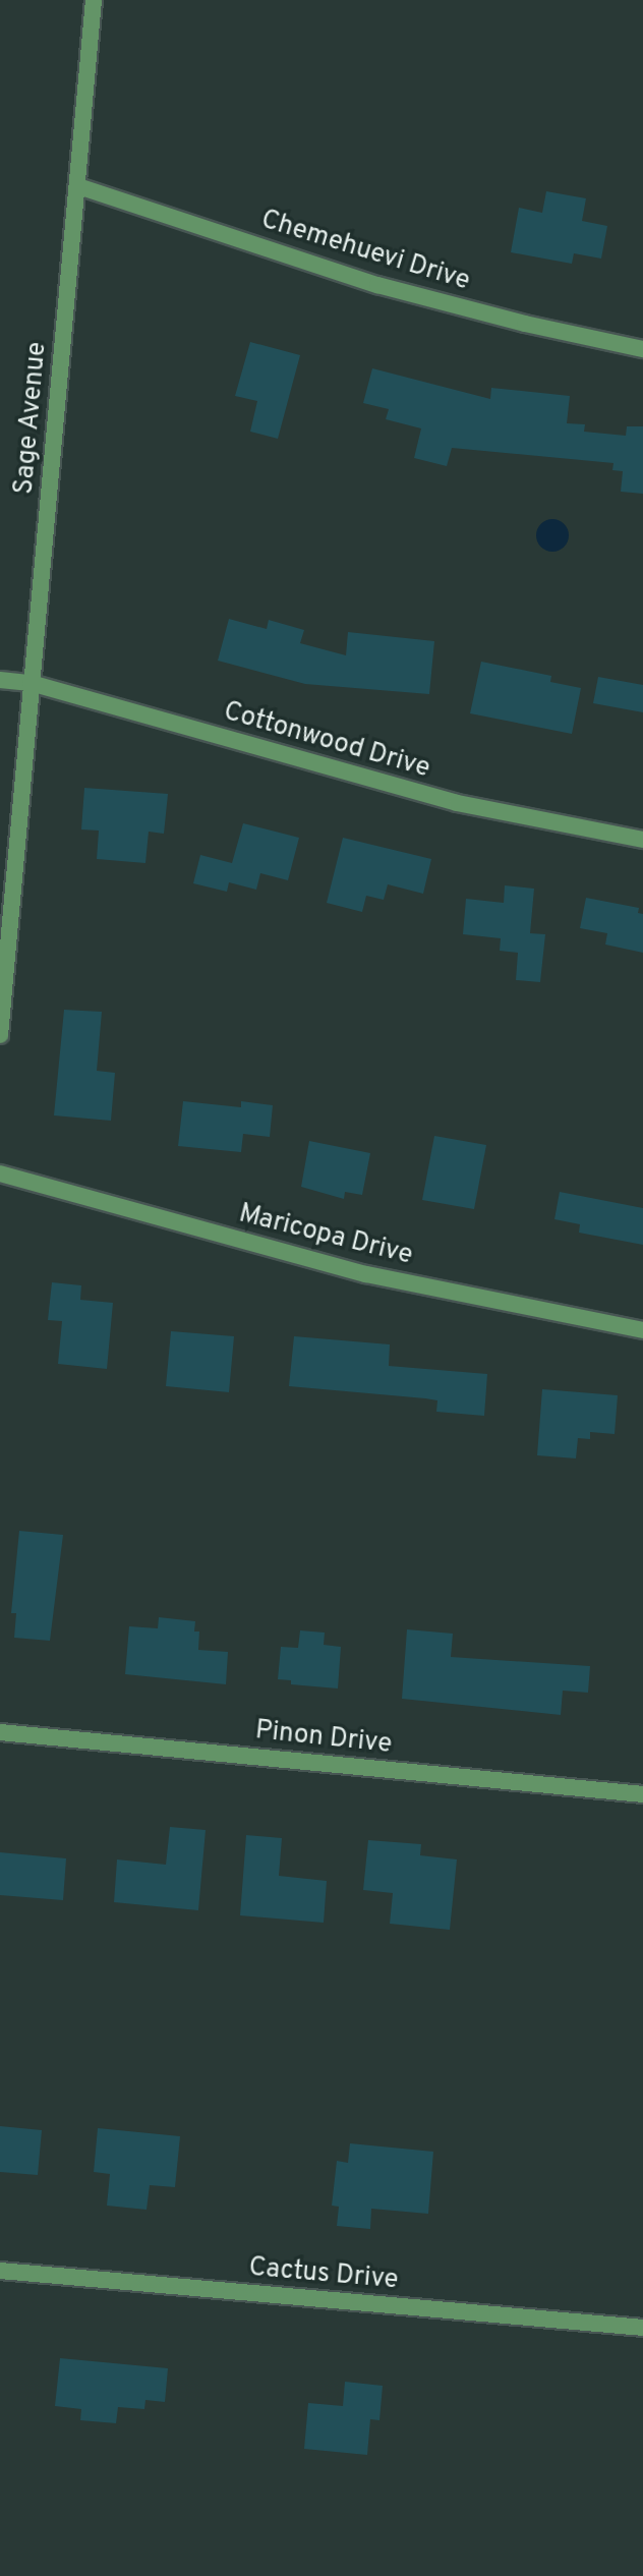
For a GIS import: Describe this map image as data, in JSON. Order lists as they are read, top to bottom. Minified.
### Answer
{"streets":{"street":["Chemehuevi Drive","Sage Avenue","Cottonwood Drive","Maricopa Drive","Pinon Drive","Cactus Drive"]},"crossings":[["Chemehuevi Drive","Sage Avenue"],["Sage Avenue","Cottonwood Drive"]]}
